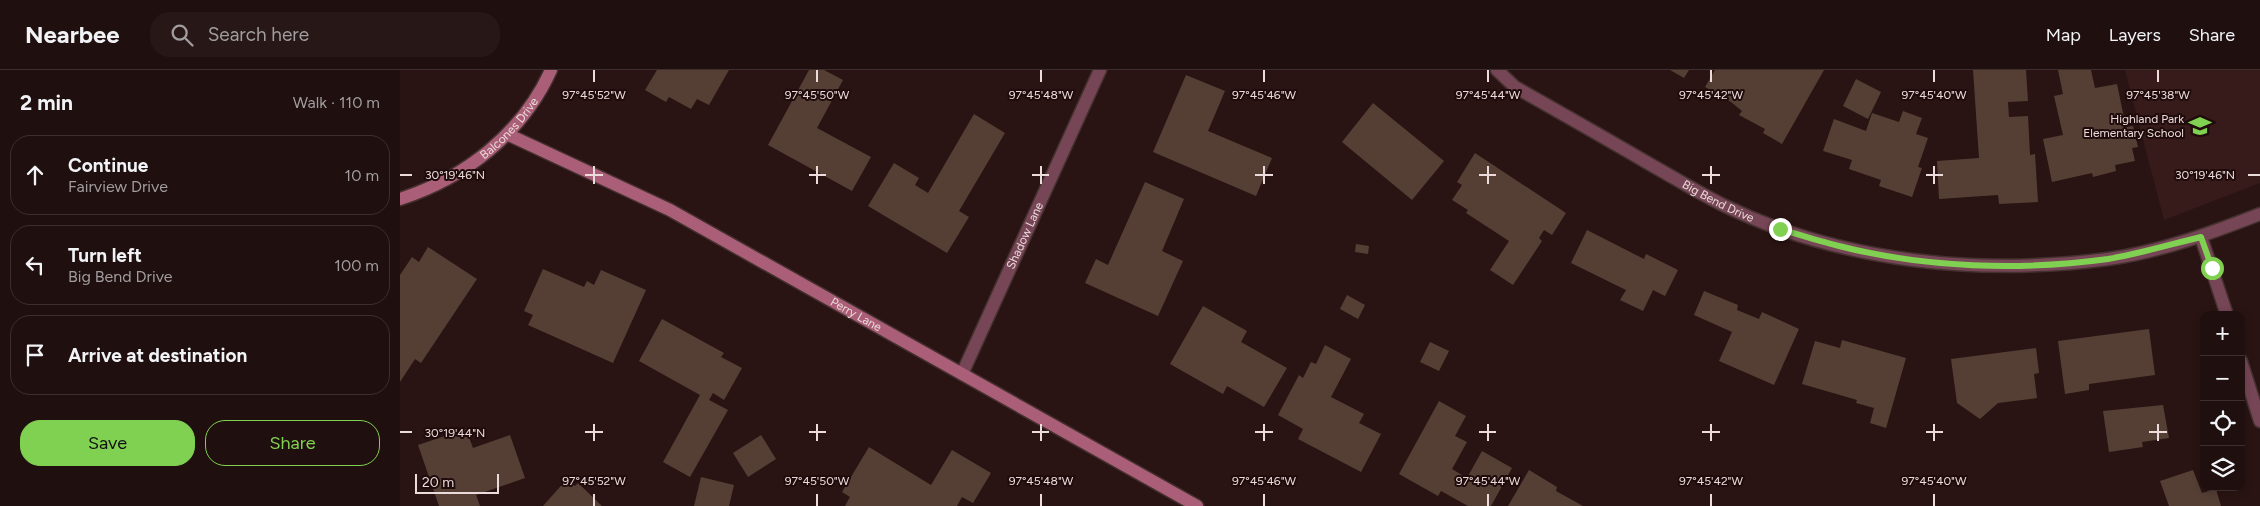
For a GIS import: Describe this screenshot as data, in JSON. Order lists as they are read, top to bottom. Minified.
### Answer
{"streets":{"street":["Balcones Drive","Big Bend Drive","Shadow Lane","Perry Lane"]},"crossings":[["Balcones Drive","Perry Lane"],["Shadow Lane","Perry Lane"]],"places":{"school or university":["Highland Park Elementary School"]},"scale_bar":"20 m","page":{"header":"Nearbee","search":"Search here","nav":["Map","Layers","Share"],"heading":["2 min","Walk · 110 m"],"list":[["Continue","Fairview Drive","10 m"],["Turn left","Big Bend Drive","100 m"],"Arrive at destination"],"map_buttons":["+","−"],"buttons":["Save","Share"],"scale":"20 m"},"coordinates":["97°45'52\"W","97°45'50\"W","97°45'48\"W","97°45'46\"W","97°45'44\"W","97°45'42\"W","97°45'40\"W","97°45'38\"W","30°19'46\"N","30°19'44\"N"]}
